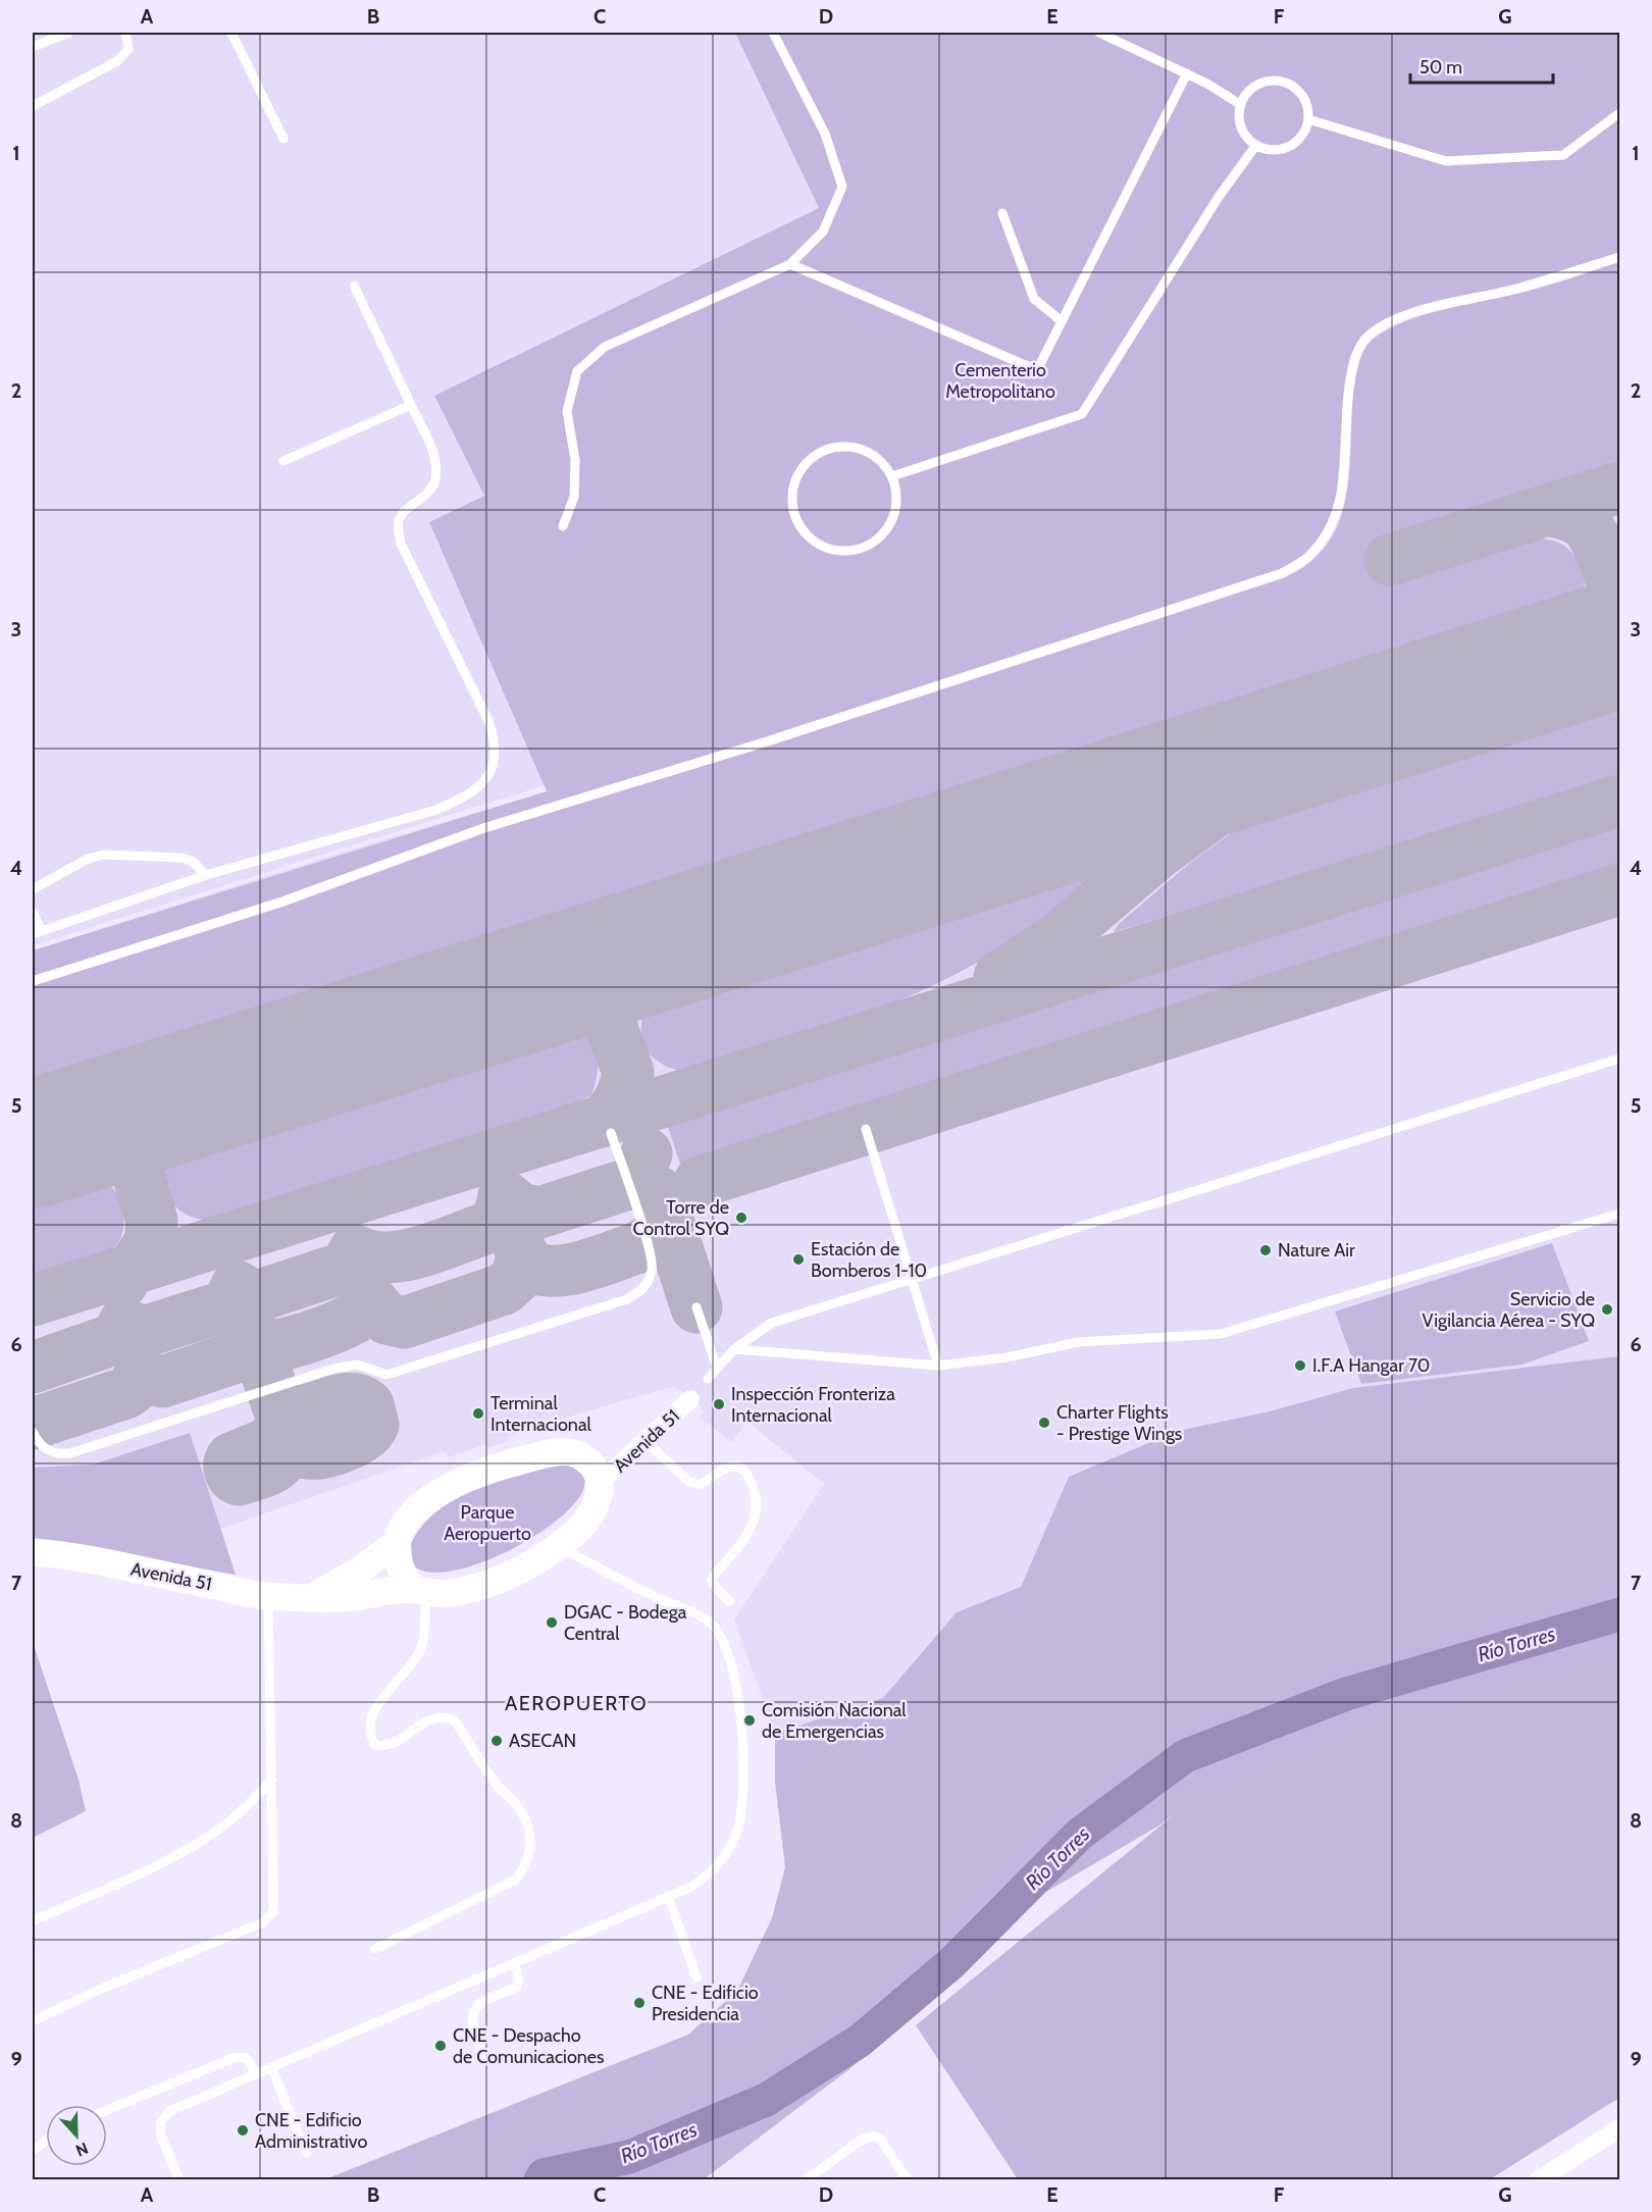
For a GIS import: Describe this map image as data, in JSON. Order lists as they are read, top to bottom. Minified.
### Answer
{"streets":{"main road":["Avenida 51"]},"districts":["AEROPUERTO"],"water":["Río Torres"],"parks":["Cementerio Metropolitano","Parque Aeropuerto"],"places":["Torre de Control SYQ","Nature Air","Estación de Bomberos 1-10","Servicio de Vigilancia Aérea - SYQ","I.F.A Hangar 70","Inspección Fronteriza Internacional","Terminal Internacional","Charter Flights - Prestige Wings","DGAC - Bodega Central","Comisión Nacional de Emergencias","ASECAN","CNE - Edificio Presidencia","CNE - Despacho de Comunicaciones","CNE - Edificio Administrativo"],"scale_bar":"50 m","north":"bottom","grid":{"columns":["A","B","C","D","E","F","G"],"rows":["1","2","3","4","5","6","7","8","9"]}}
